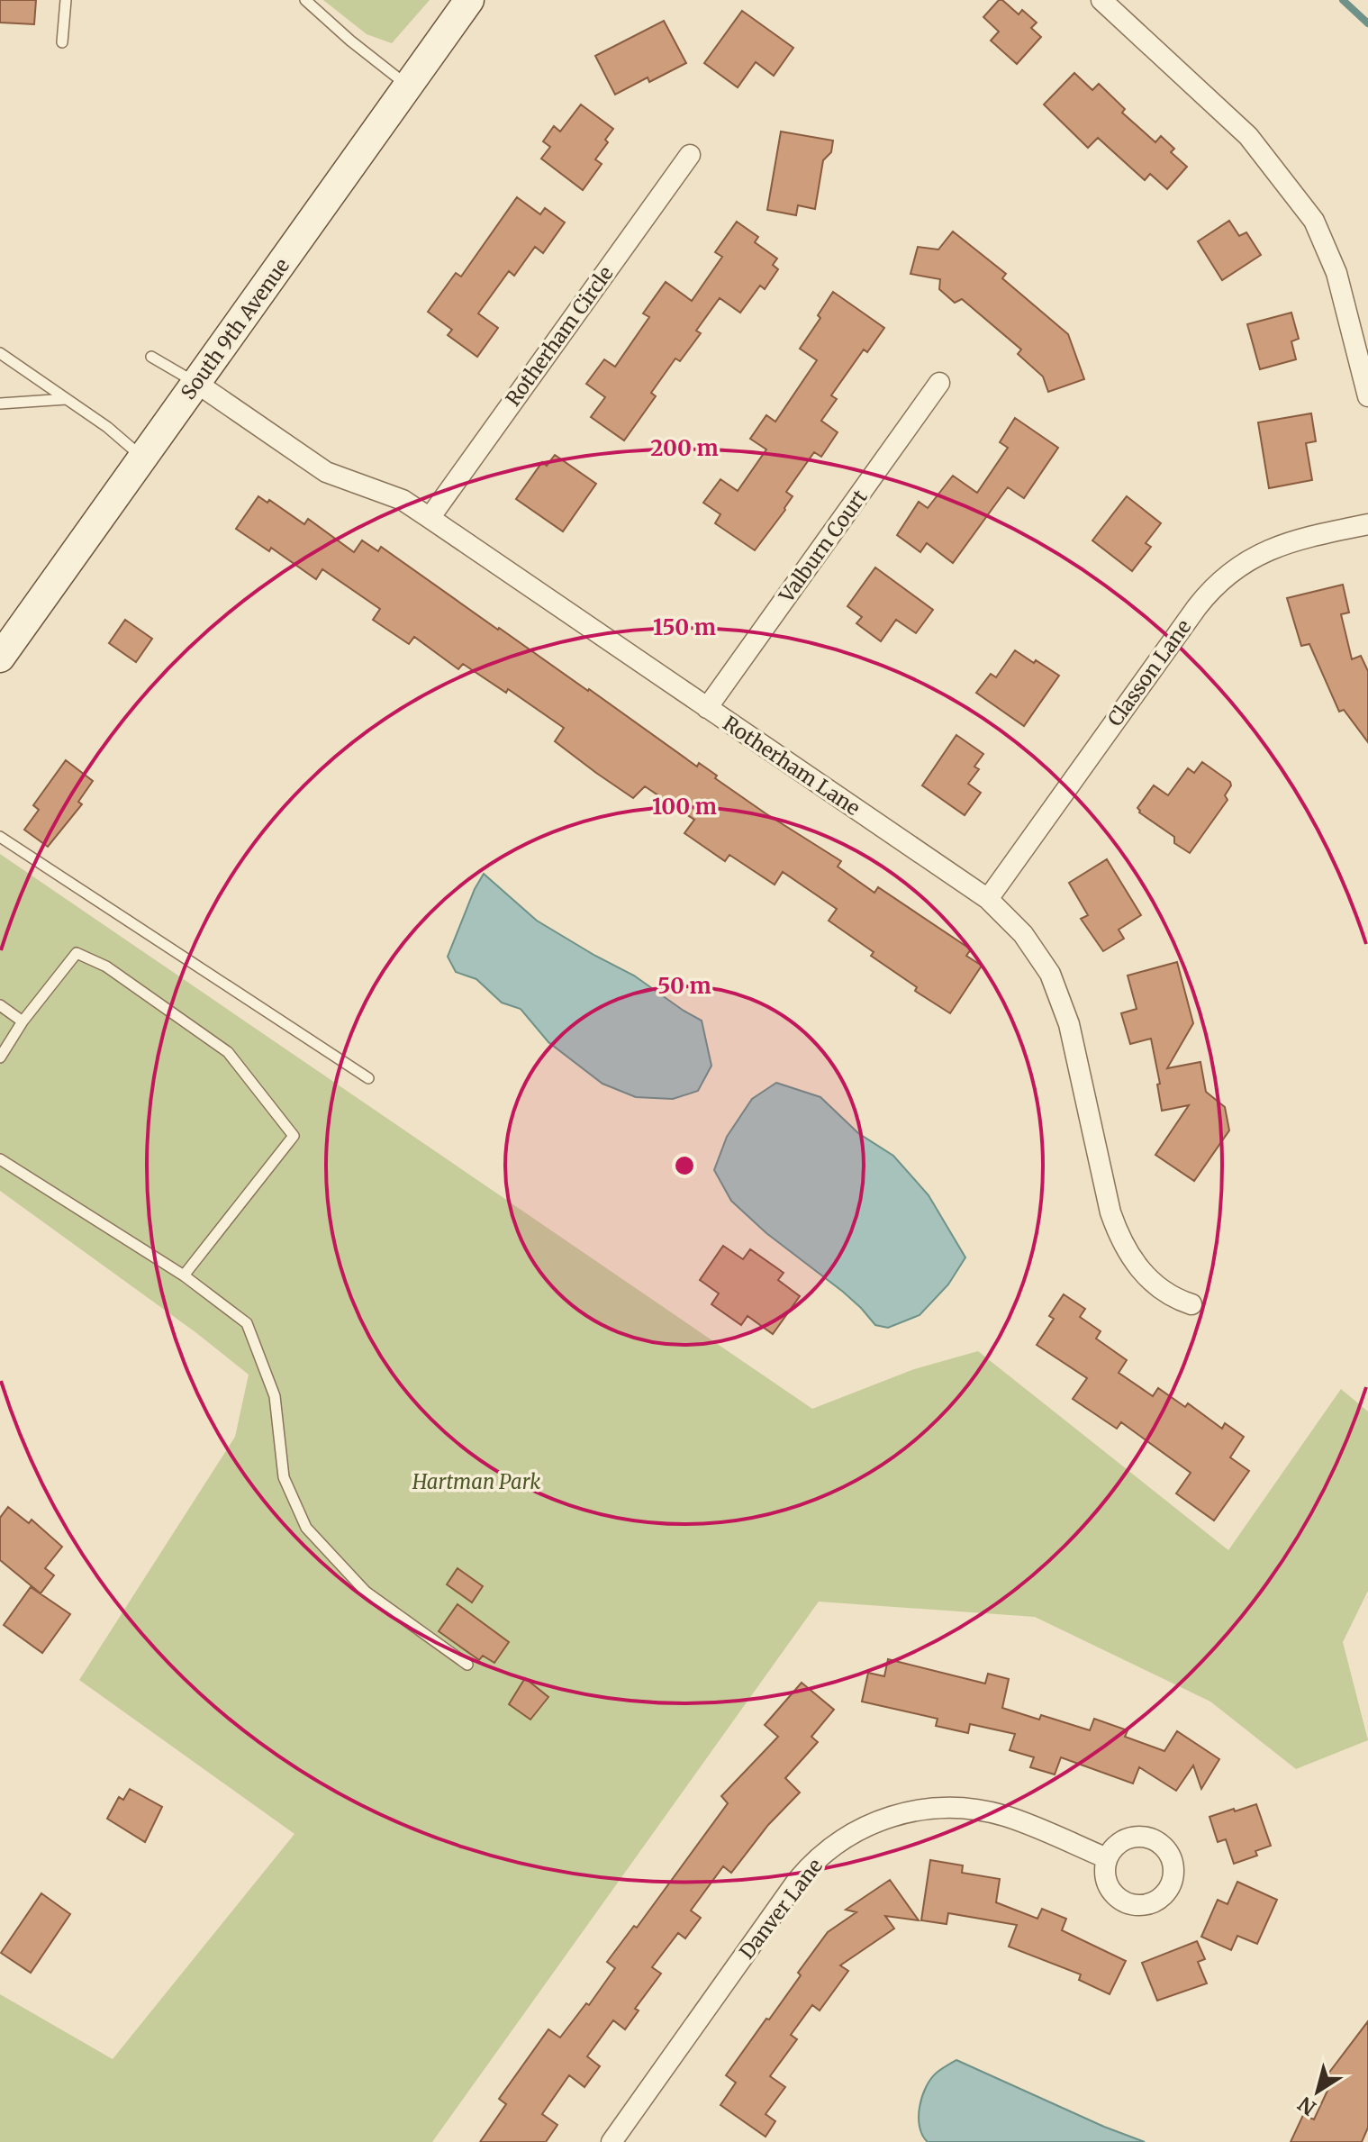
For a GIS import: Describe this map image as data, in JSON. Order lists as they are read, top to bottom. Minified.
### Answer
{"streets":{"street":["South 9th Avenue","Rotherham Circle","Valburn Court","Classon Lane","Rotherham Lane","Danver Lane"]},"crossings":[["South 9th Avenue","Rotherham Lane"],["Rotherham Circle","Rotherham Lane"],["Valburn Court","Rotherham Lane"],["Classon Lane","Rotherham Lane"]],"parks":["Hartman Park"],"north":"bottom left","rings":["200 m","150 m","100 m","50 m"]}
